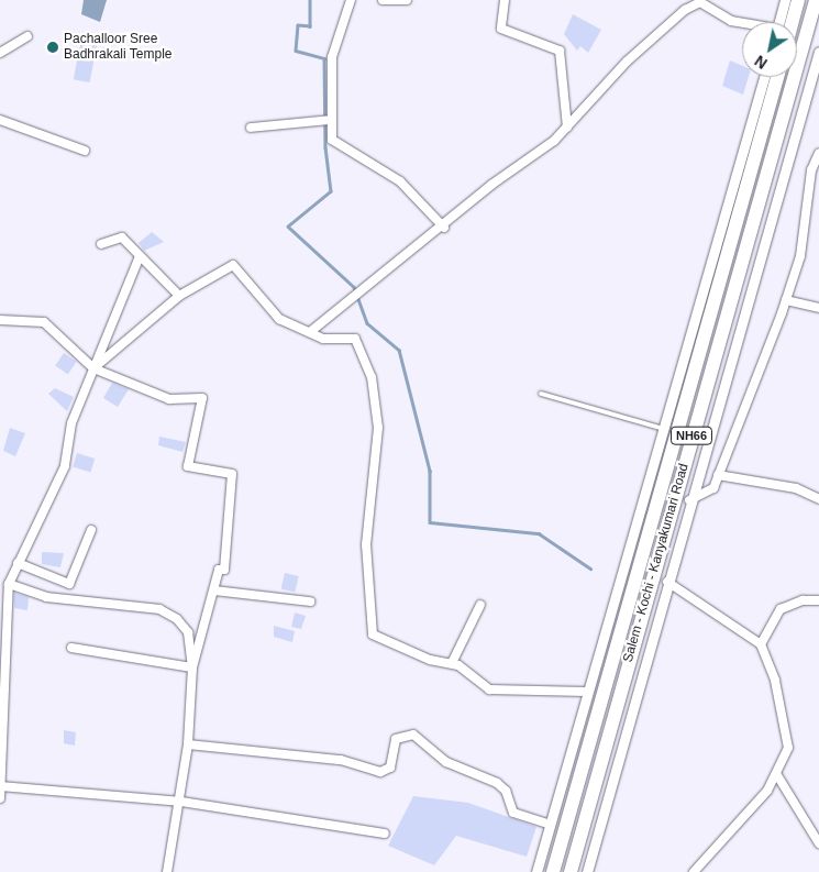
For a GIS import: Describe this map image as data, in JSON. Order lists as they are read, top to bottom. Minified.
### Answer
{"streets":{"highway":["NH66","Salem - Kochi - Kanyakumari Road"]},"places":["Pachalloor Sree Badhrakali Temple"],"north":"bottom left"}
